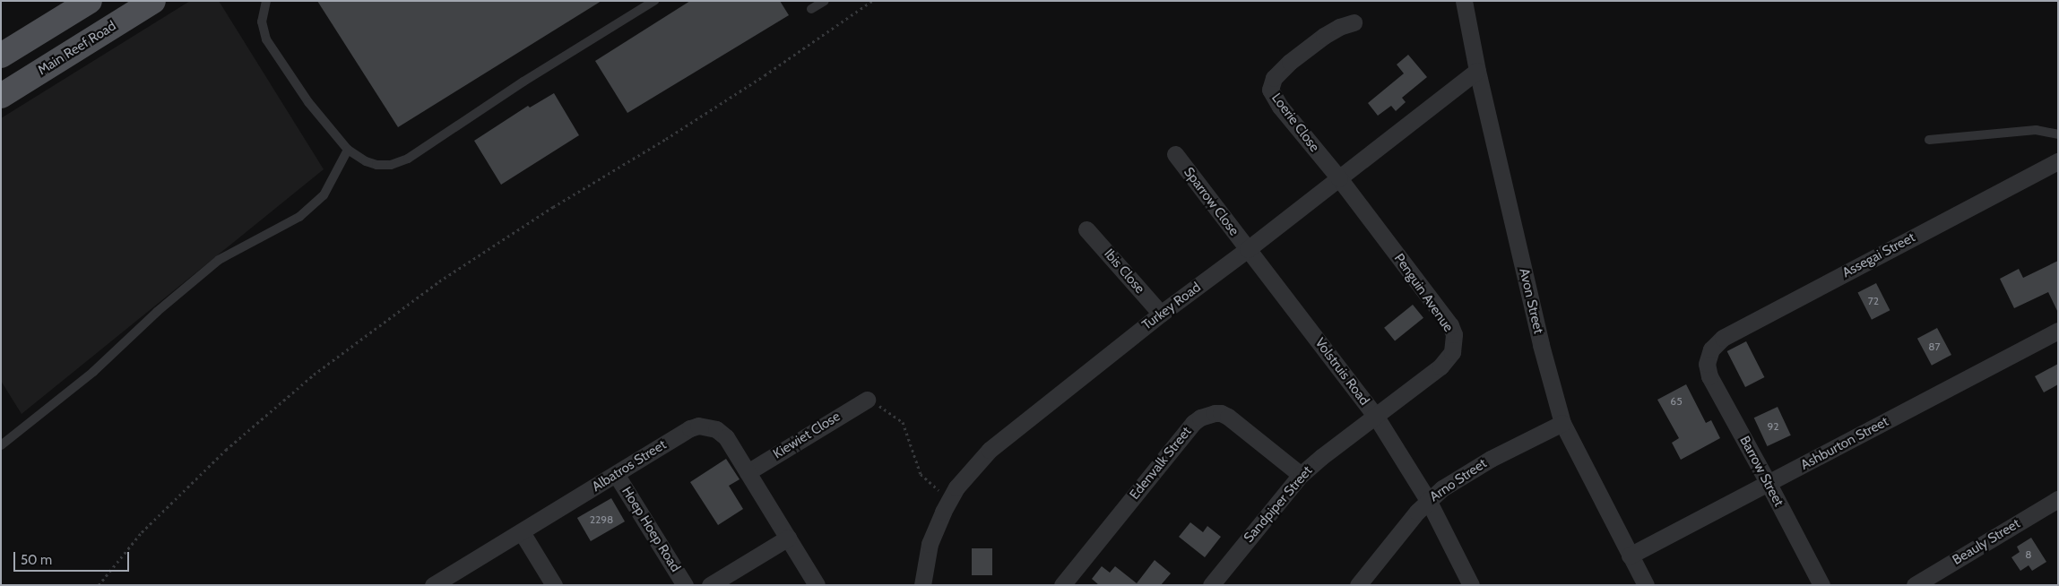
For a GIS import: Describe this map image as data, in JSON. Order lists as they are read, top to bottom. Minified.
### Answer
{"streets":{"main road":["Main Reef Road"],"street":["Loerie Close","Sparrow Close","Assegai Street","Ibis Close","Penguin Avenue","Avon Street","Turkey Road","Volstruis Road","Kiewiet Close","Ashburton Street","Edenvalk Street","Albatros Street","Barrow Street","Arno Street","Sandpiper Street","Hoep Hoep Road","Beauly Street"]},"crossings":[["Loerie Close","Penguin Avenue"],["Loerie Close","Turkey Road"],["Sparrow Close","Turkey Road"],["Sparrow Close","Volstruis Road"],["Assegai Street","Barrow Street"],["Ibis Close","Turkey Road"],["Penguin Avenue","Turkey Road"],["Penguin Avenue","Volstruis Road"],["Penguin Avenue","Sandpiper Street"],["Avon Street","Turkey Road"],["Avon Street","Ashburton Street"],["Avon Street","Arno Street"],["Turkey Road","Volstruis Road"],["Volstruis Road","Arno Street"],["Volstruis Road","Sandpiper Street"],["Kiewiet Close","Albatros Street"],["Ashburton Street","Barrow Street"],["Edenvalk Street","Sandpiper Street"],["Albatros Street","Hoep Hoep Road"]],"house_numbers":["72","87","65","92","2298","8"],"scale_bar":"50 m"}
